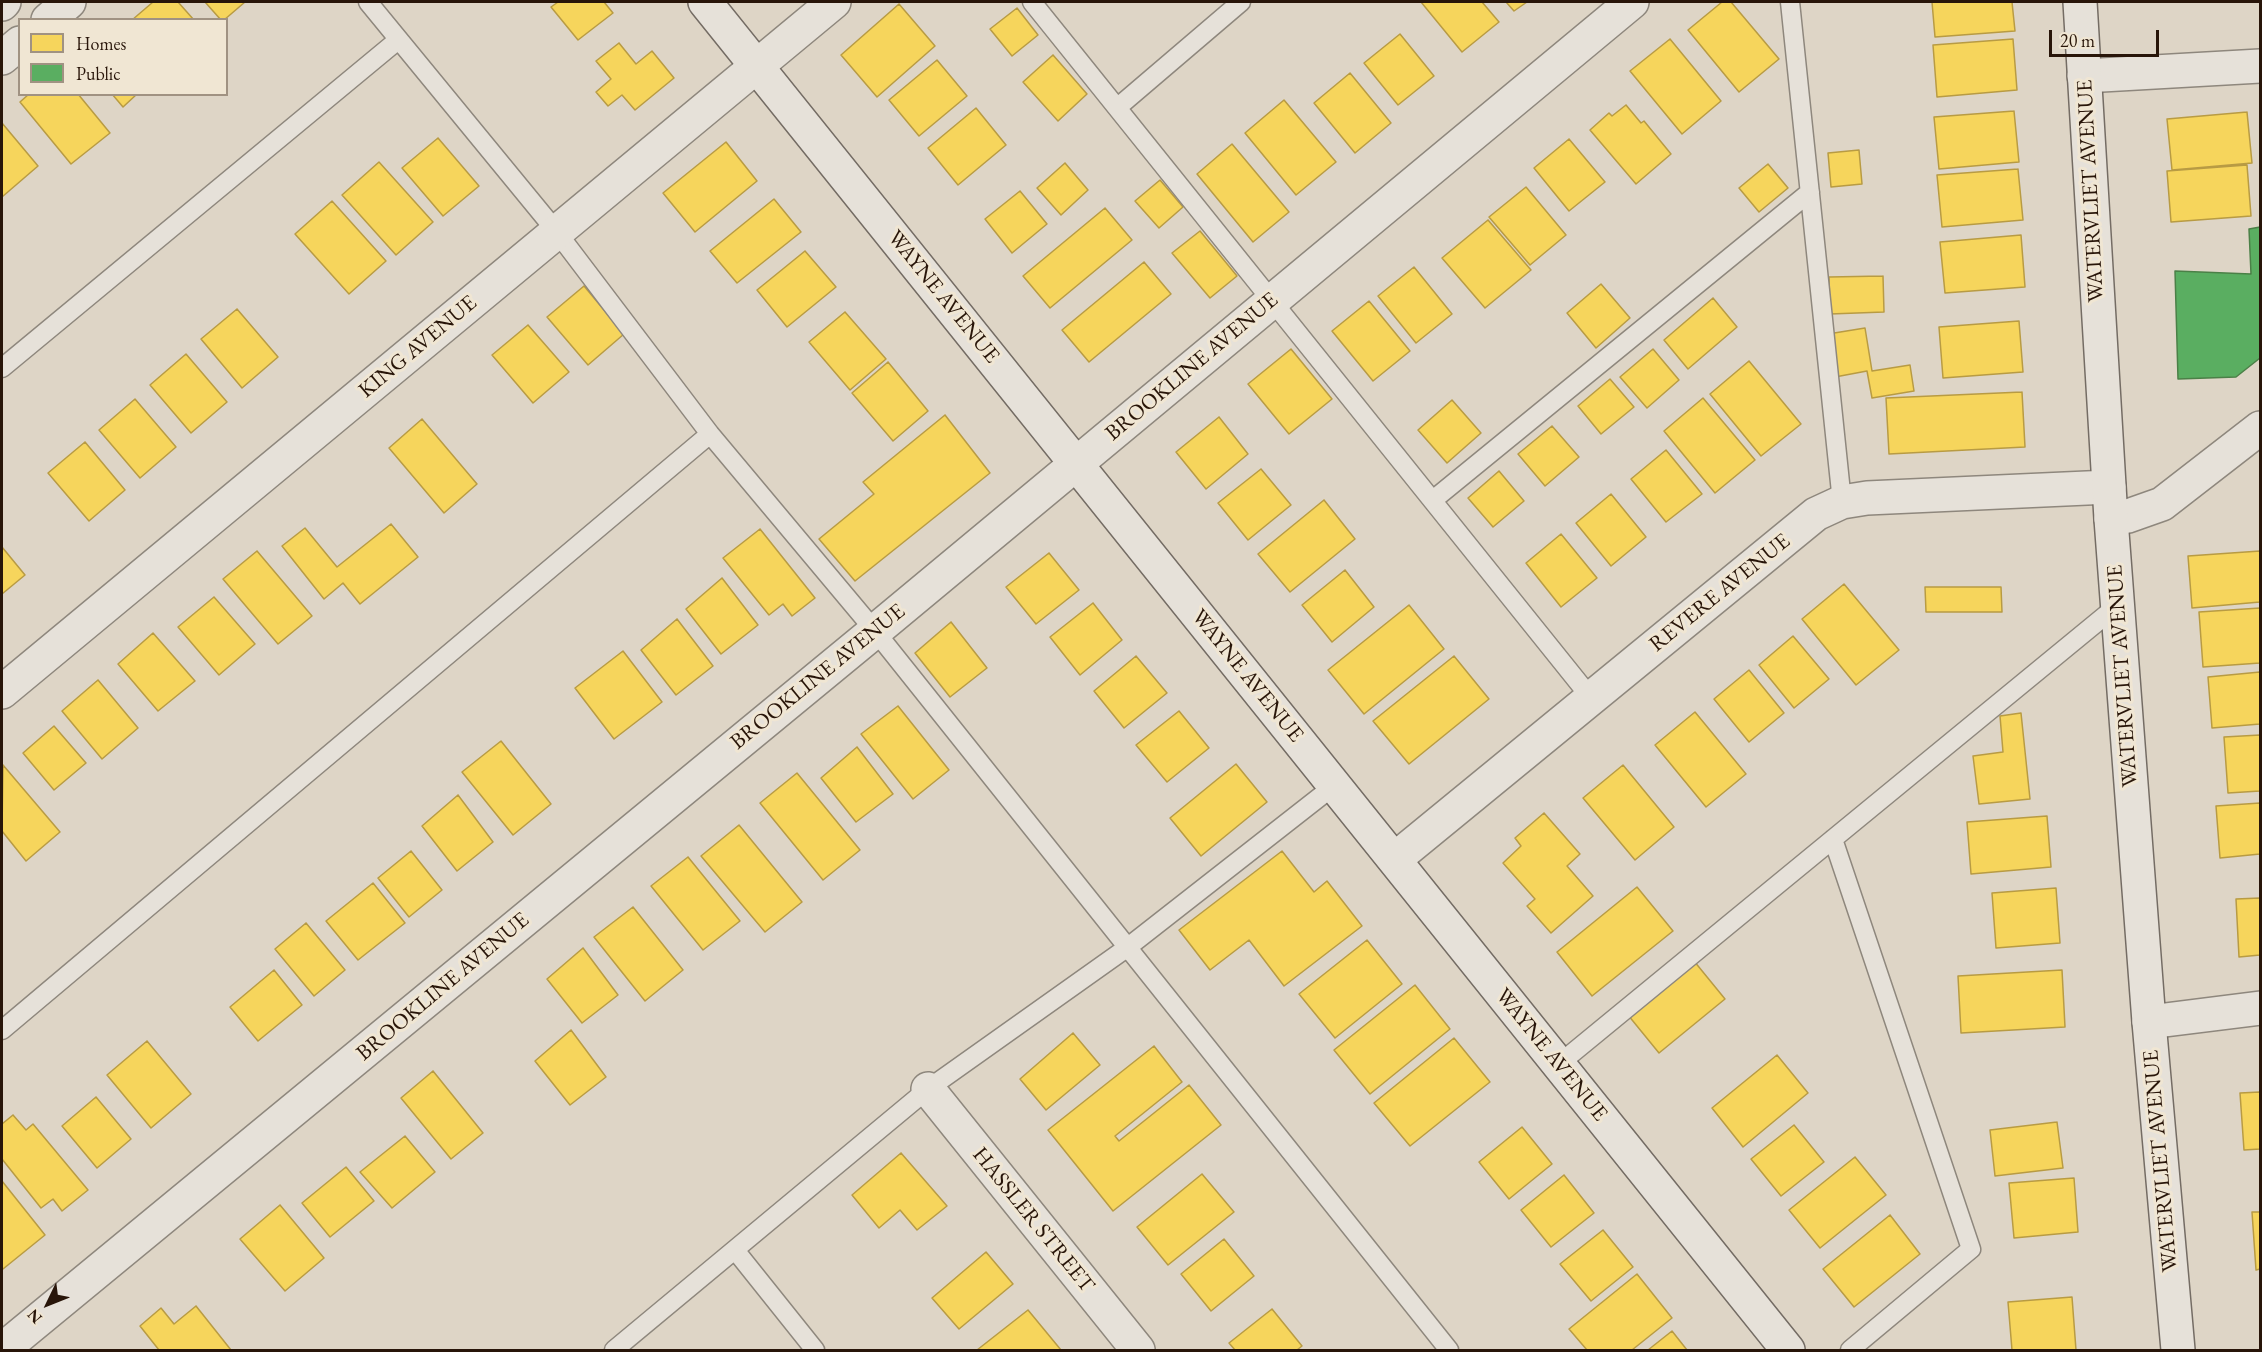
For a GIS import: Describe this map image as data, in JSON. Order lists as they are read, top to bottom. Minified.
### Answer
{"streets":{"street":["WATERVLIET AVENUE","WAYNE AVENUE","KING AVENUE","BROOKLINE AVENUE","REVERE AVENUE","HASSLER STREET"]},"crossings":[["WATERVLIET AVENUE","REVERE AVENUE"],["WAYNE AVENUE","KING AVENUE"],["WAYNE AVENUE","BROOKLINE AVENUE"],["WAYNE AVENUE","REVERE AVENUE"]],"legend":["Homes","Public"],"scale_bar":"20 m","north":"bottom left"}
